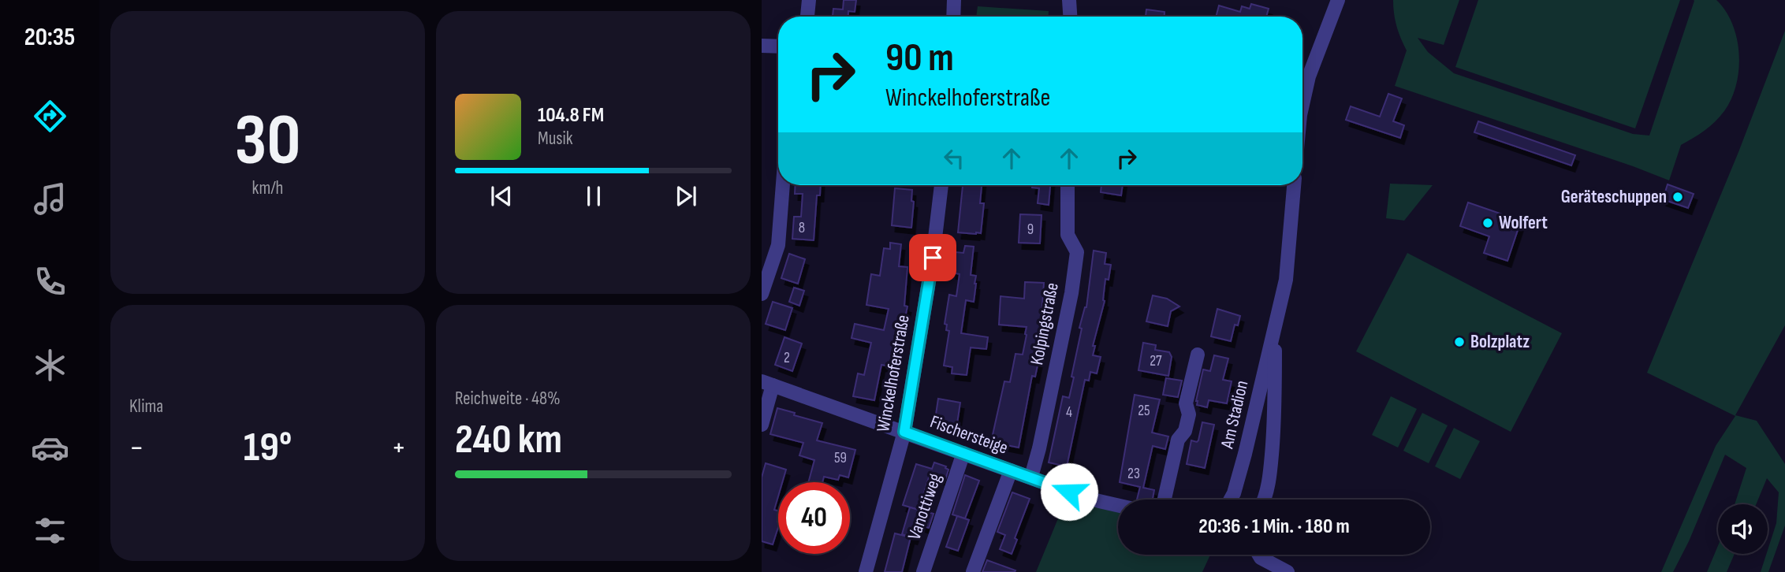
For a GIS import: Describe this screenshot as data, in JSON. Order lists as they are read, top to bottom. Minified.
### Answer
{"streets":{"street":["Kolpingstraße","Winckelhoferstraße","Am Stadion","Fischersteige","Vanottiweg"]},"crossings":[["Kolpingstraße","Fischersteige"],["Winckelhoferstraße","Fischersteige"],["Fischersteige","Vanottiweg"]],"places":["Geräteschuppen","Wolfert","Bolzplatz"],"house_numbers":["8","9","2","27","25","4","59","23"],"page":{"tabs":"20:35","tile":[["30","km/h"],"Klima",["Reichweite · 48%","240 km"]],"turn":["90 m","Winckelhoferstraße"],"song":["104.8 FM","Musik"],"heat":["−","19°","+"],"limit":"40","trip":"20:36 · 1 Min. · 180 m"}}
